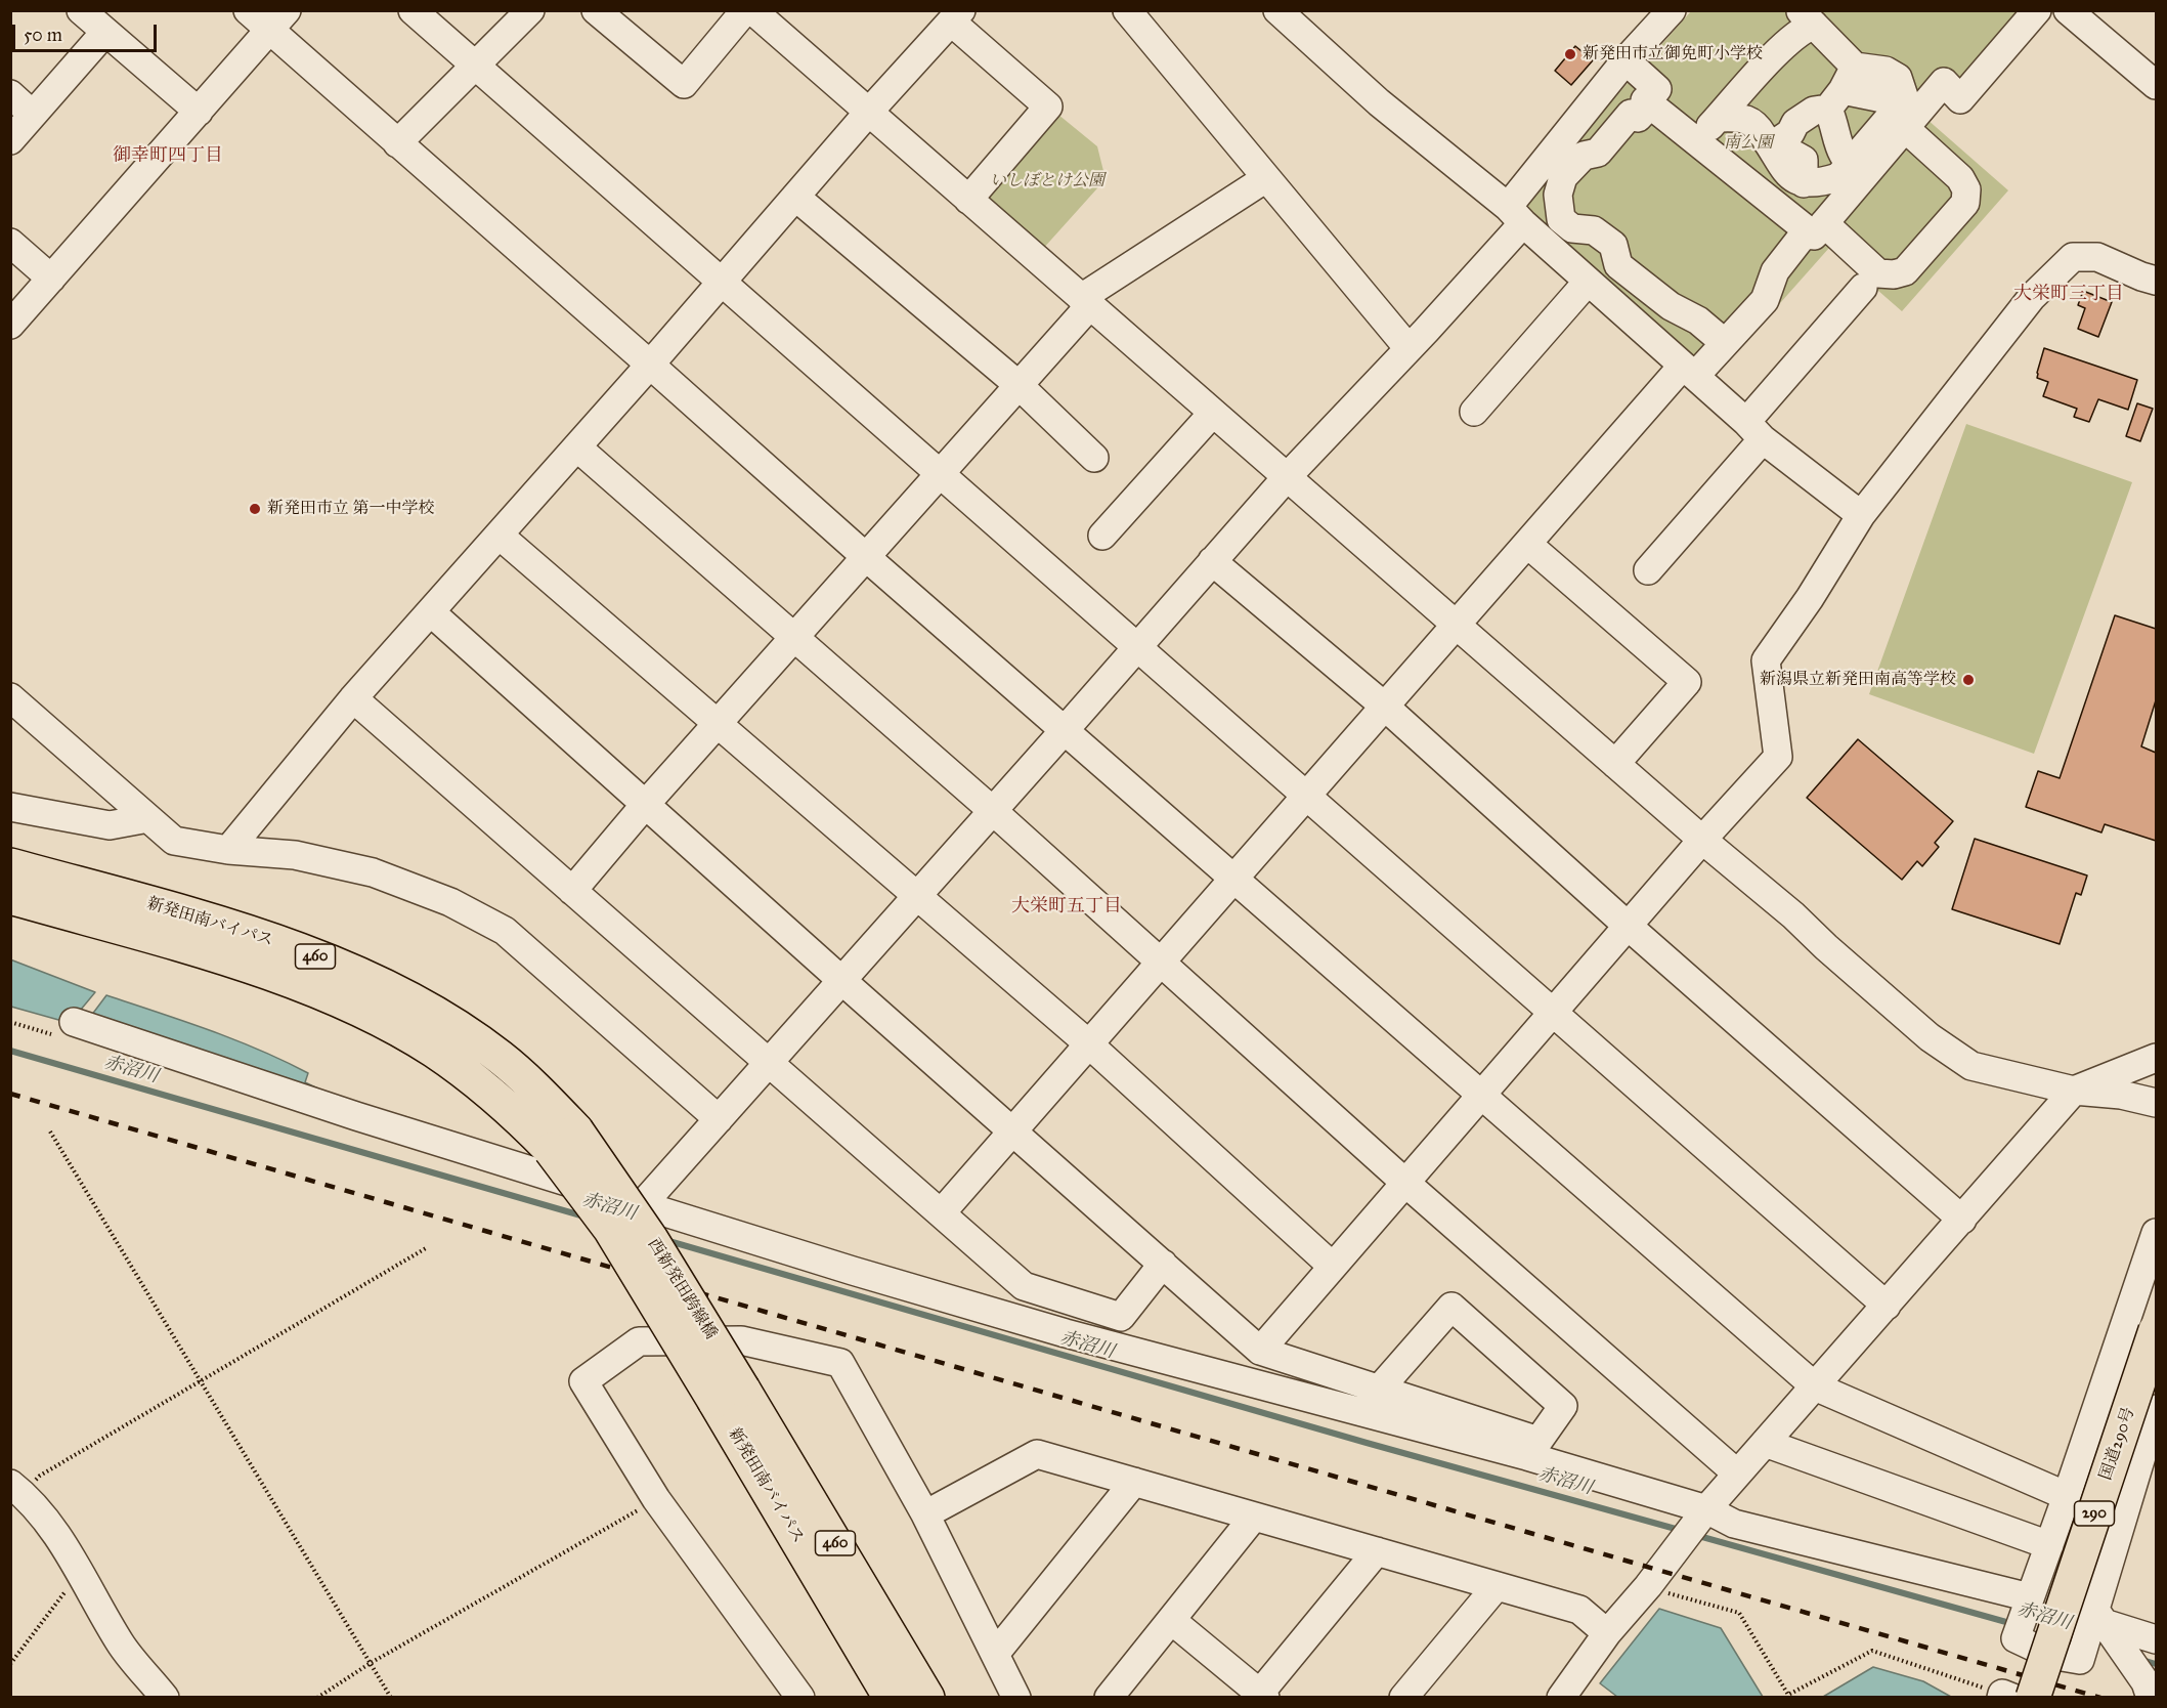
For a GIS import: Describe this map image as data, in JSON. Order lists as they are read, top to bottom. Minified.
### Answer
{"streets":{"highway":["新発田南バイパス","460","西新発田跨線橋","国道290号","290"]},"crossings":[["新発田南バイパス","西新発田跨線橋"]],"districts":["御幸町四丁目","大栄町三丁目","大栄町五丁目"],"water":["赤沼川"],"parks":["南公園","いしぼとけ公園"],"places":["新発田市立御免町小学校","新発田市立 第一中学校","新潟県立新発田南高等学校"],"scale_bar":"50 m"}
